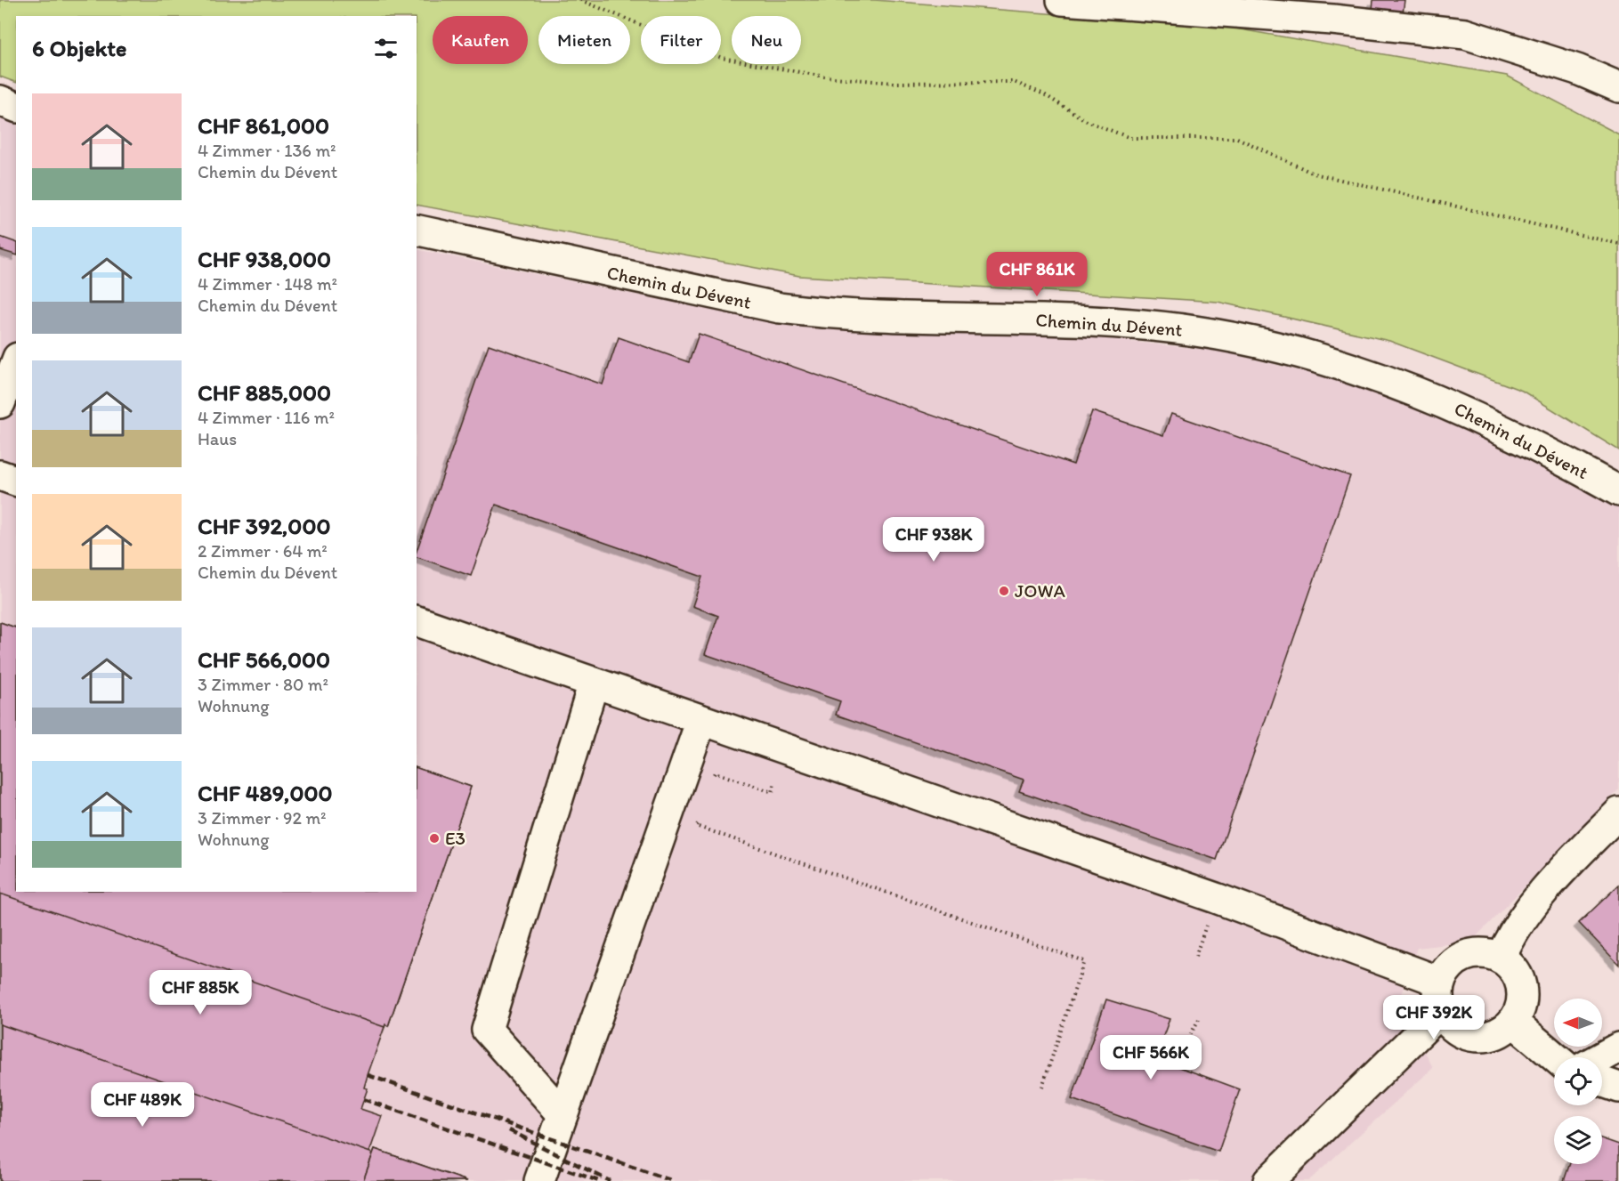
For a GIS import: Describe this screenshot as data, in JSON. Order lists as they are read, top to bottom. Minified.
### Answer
{"streets":{"street":["Chemin du Dévent"]},"places":["JOWA","E3"],"north":"left","page":{"chip":["Kaufen","Mieten","Filter","Neu"],"heading":"6 Objekte","list":[{"name":"CHF 861,000","note":"4 Zimmer · 136 m² · Chemin du Dévent"},{"name":"CHF 938,000","note":"4 Zimmer · 148 m² · Chemin du Dévent"},{"name":"CHF 885,000","note":"4 Zimmer · 116 m² · Haus"},{"name":"CHF 392,000","note":"2 Zimmer · 64 m² · Chemin du Dévent"},{"name":"CHF 566,000","note":"3 Zimmer · 80 m² · Wohnung"},{"name":"CHF 489,000","note":"3 Zimmer · 92 m² · Wohnung"}],"price":["CHF 861K","CHF 938K","CHF 885K","CHF 392K","CHF 566K","CHF 489K"]}}
